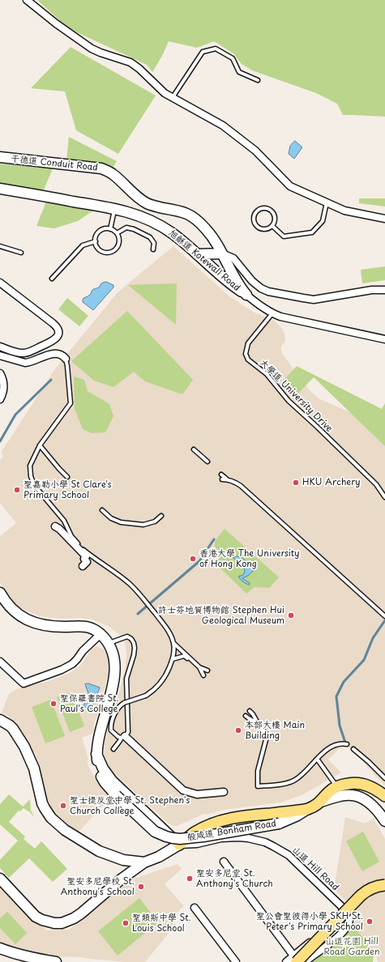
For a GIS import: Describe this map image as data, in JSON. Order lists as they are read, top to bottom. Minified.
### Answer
{"streets":{"main road":["干德道 Conduit Road","旭龢道 Kotewall Road","般咸道 Bonham Road"],"street":["山道 Hill Road"],"lane":["大學道 University Drive"]},"crossings":[["干德道 Conduit Road","旭龢道 Kotewall Road"],["旭龢道 Kotewall Road","大學道 University Drive"],["般咸道 Bonham Road","山道 Hill Road"]],"parks":["山道花園 Hill Road Garden"],"places":["HKU Archery","聖嘉勒小學 St Clare's Primary School","香港大學 The University of Hong Kong","許士芬地質博物館 Stephen Hui Geological Museum","聖保羅書院 St. Paul's College","本部大樓 Main Building","聖士提反堂中學 St. Stephen's Church College","聖安多尼堂 St. Anthony's Church","聖安多尼學校 St. Anthony's School","聖公會聖彼得小學 SKH St. Peter's Primary School","聖類斯中學 St. Louis School"]}
